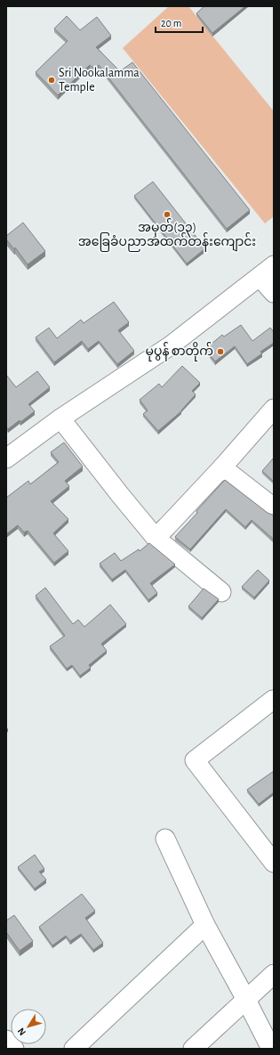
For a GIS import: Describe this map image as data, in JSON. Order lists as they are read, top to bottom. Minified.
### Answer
{"places":["Sri Nookalamma Temple","အမှတ်(၁၃) အခြေခံပညာအထက်တန်းကျောင်း","မုပွန် စာတိုက်"],"scale_bar":"20 m","north":"bottom left"}
